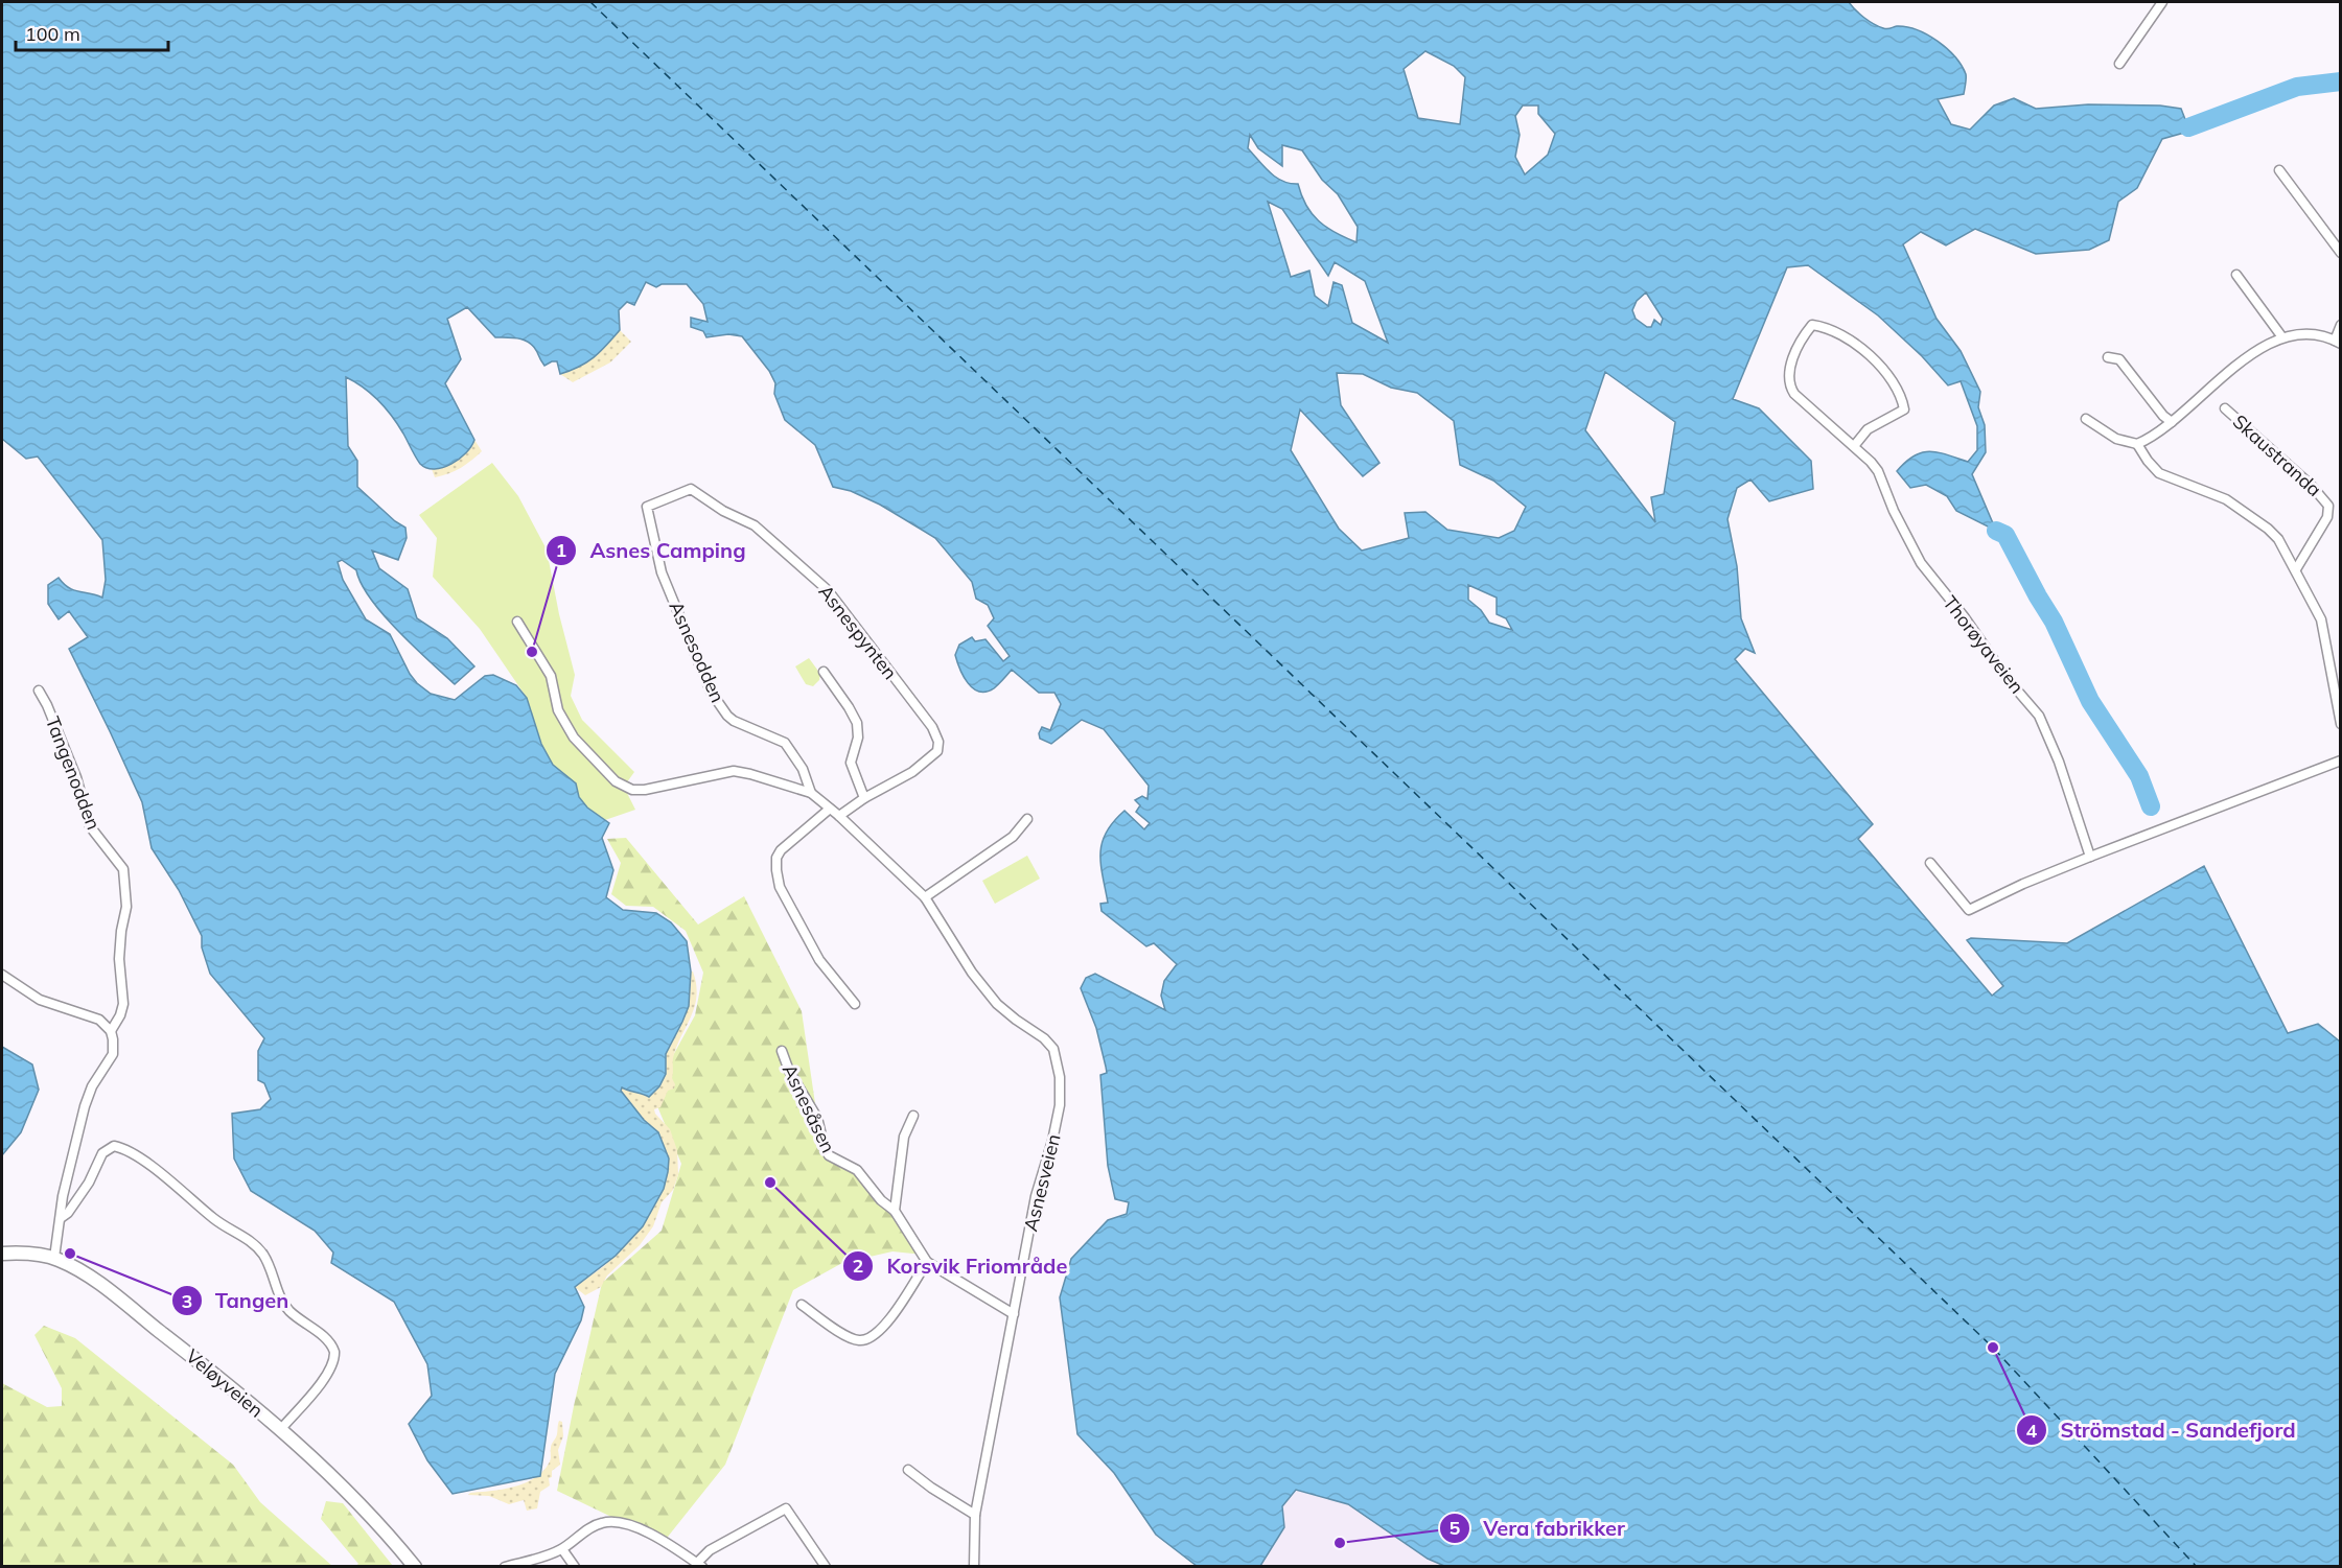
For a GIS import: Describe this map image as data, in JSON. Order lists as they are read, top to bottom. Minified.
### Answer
{"streets":{"main road":["Veløyveien"],"street":["Skaustranda","Asnespynten","Thorøyaveien","Asnesodden","Tangenodden","Asnesåsen","Asnesveien"]},"crossings":[["Asnespynten","Asnesodden"],["Asnespynten","Asnesveien"],["Asnesodden","Asnesveien"],["Tangenodden","Veløyveien"],["Asnesåsen","Asnesveien"]],"places":["Asnes Camping","Korsvik Friområde","Tangen","Strömstad - Sandefjord","Vera fabrikker"],"scale_bar":"100 m"}
